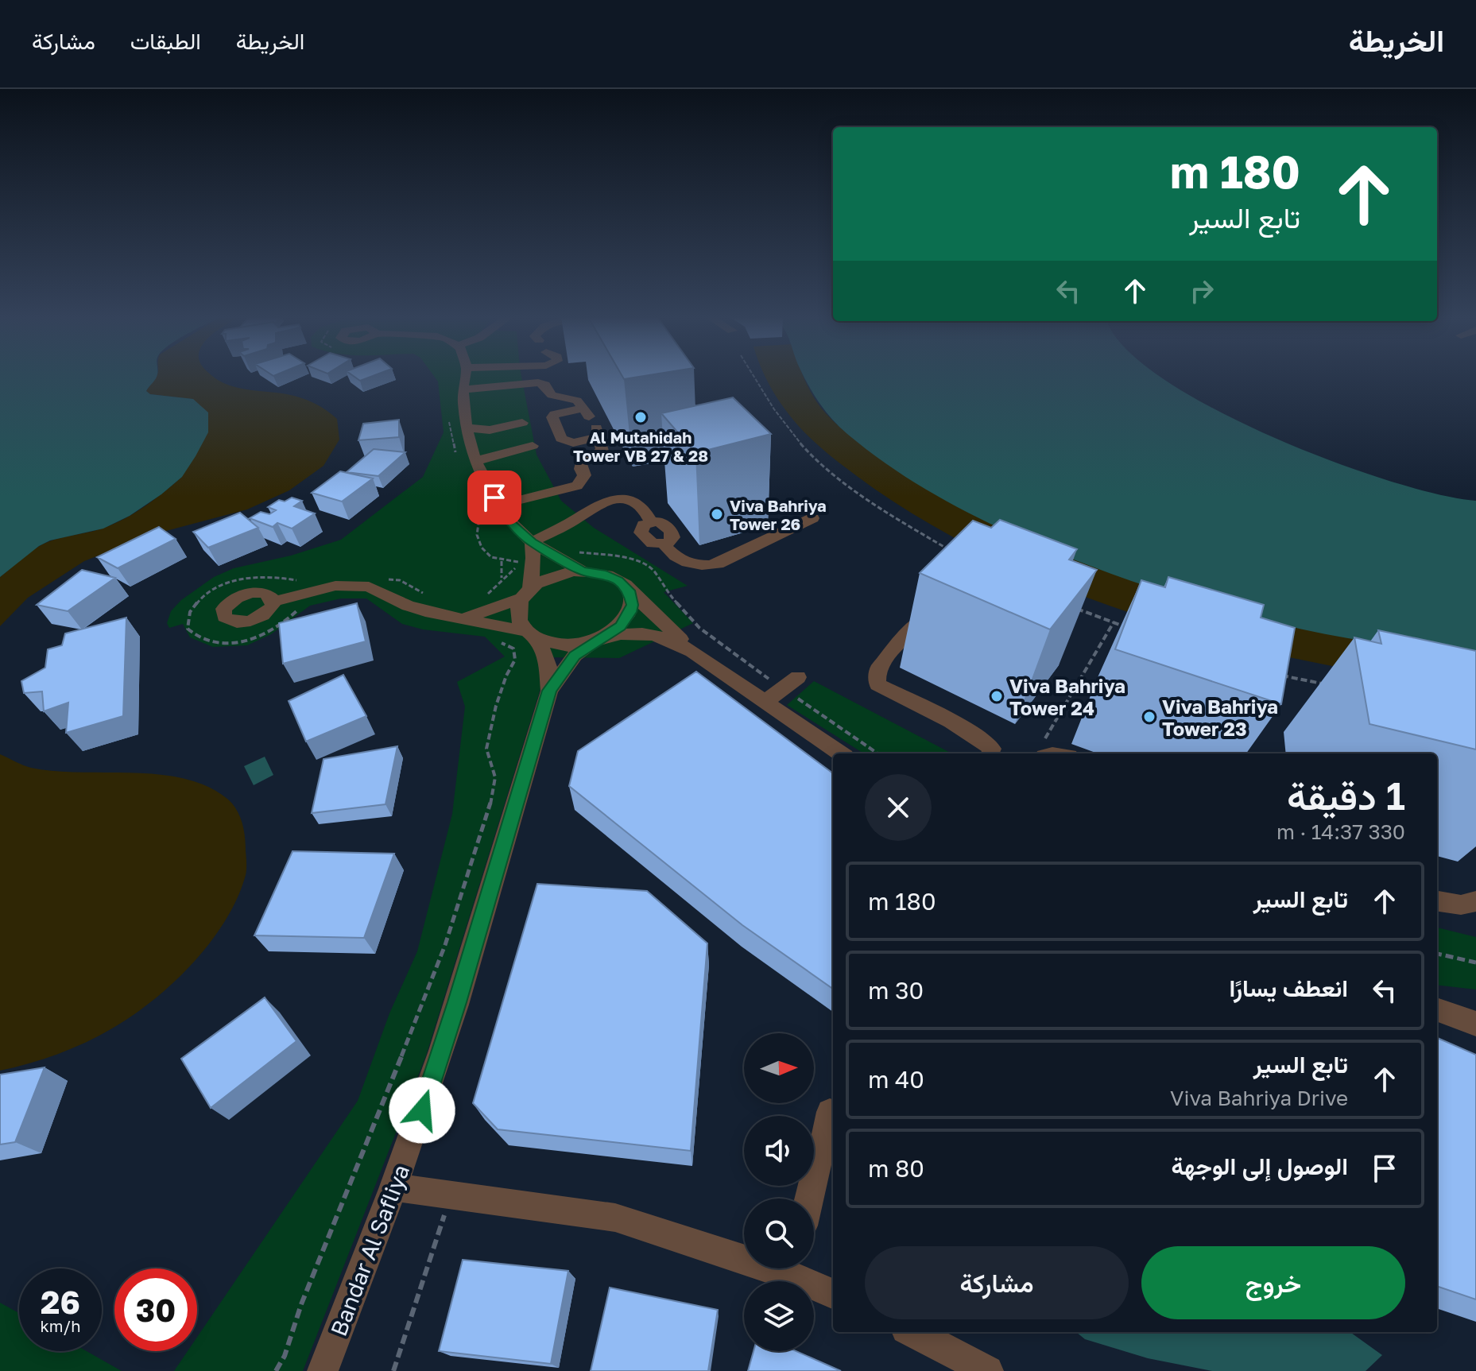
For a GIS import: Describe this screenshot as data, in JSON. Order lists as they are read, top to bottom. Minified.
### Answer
{"streets":{"street":["Bandar Al Safliya"]},"places":["Al Mutahidah Tower VB 27 & 28","Viva Bahriya Tower 26","Viva Bahriya Tower 24","Viva Bahriya Tower 23"],"north":"right","page":{"header":"الخريطة","nav":["الخريطة","الطبقات","مشاركة"],"turn":["180 m","تابع السير"],"heading":["1 دقيقة","330 m · 14:37"],"list":[{"name":"تابع السير","value":"180 m"},{"name":"انعطف يسارًا","value":"30 m"},{"name":"تابع السير","note":"Viva Bahriya Drive","value":"40 m"},{"name":"الوصول إلى الوجهة","value":"80 m"}],"buttons":["خروج","مشاركة"],"speed":"26 km/h","limit":"30"}}
